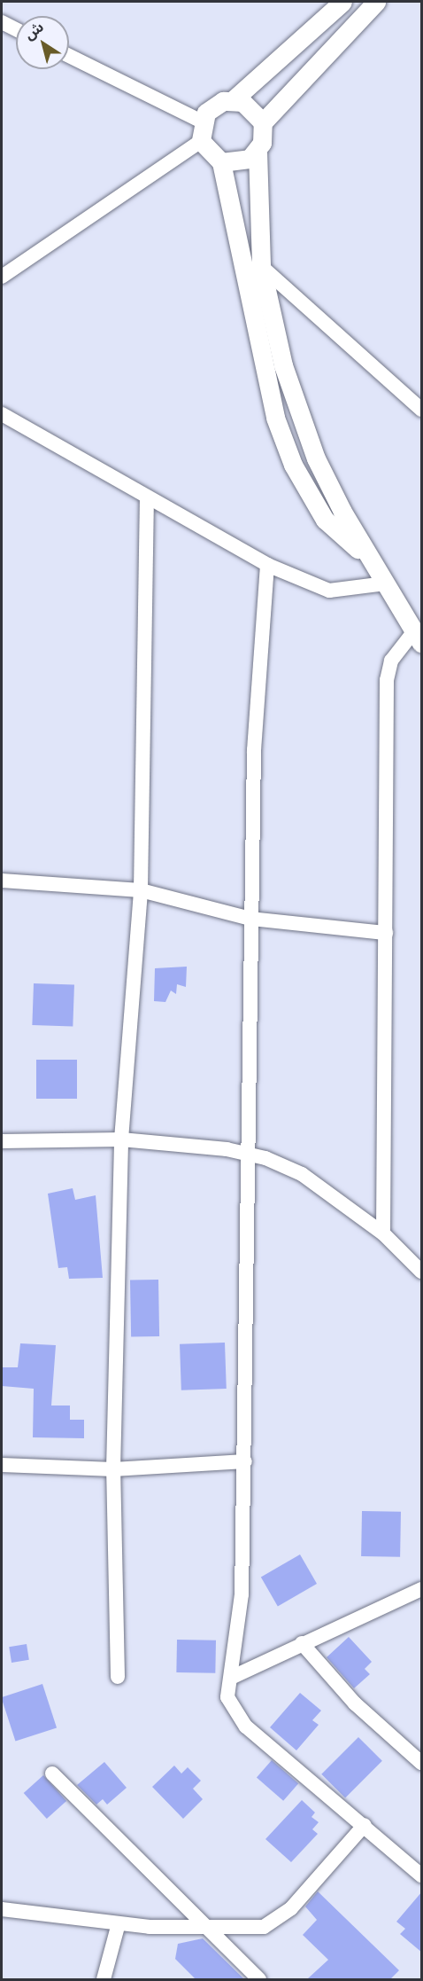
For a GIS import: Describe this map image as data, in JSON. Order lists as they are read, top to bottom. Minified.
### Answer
{"north":"top left"}
